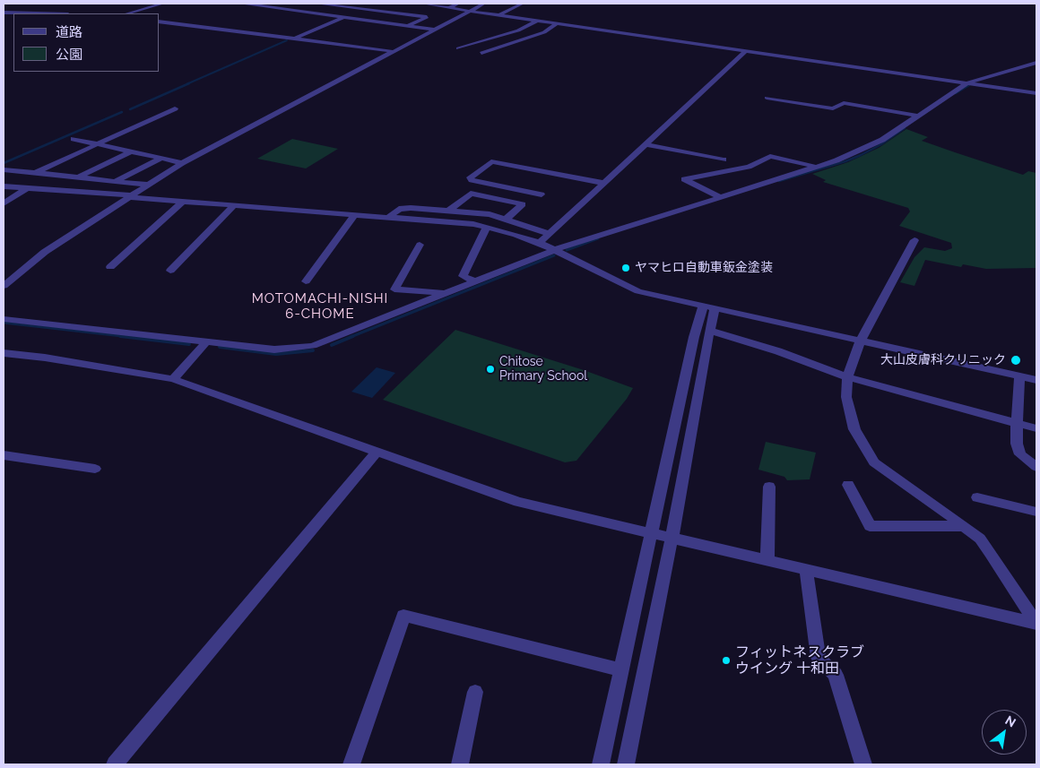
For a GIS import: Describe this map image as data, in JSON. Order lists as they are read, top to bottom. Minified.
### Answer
{"districts":["MOTOMACHI-NISHI 6-CHOME"],"places":["ヤマヒロ自動車鈑金塗装","大山皮膚科クリニック","Chitose Primary School","フィットネスクラブ ウイング 十和田"],"legend":["道路","公園"],"north":"top right"}
